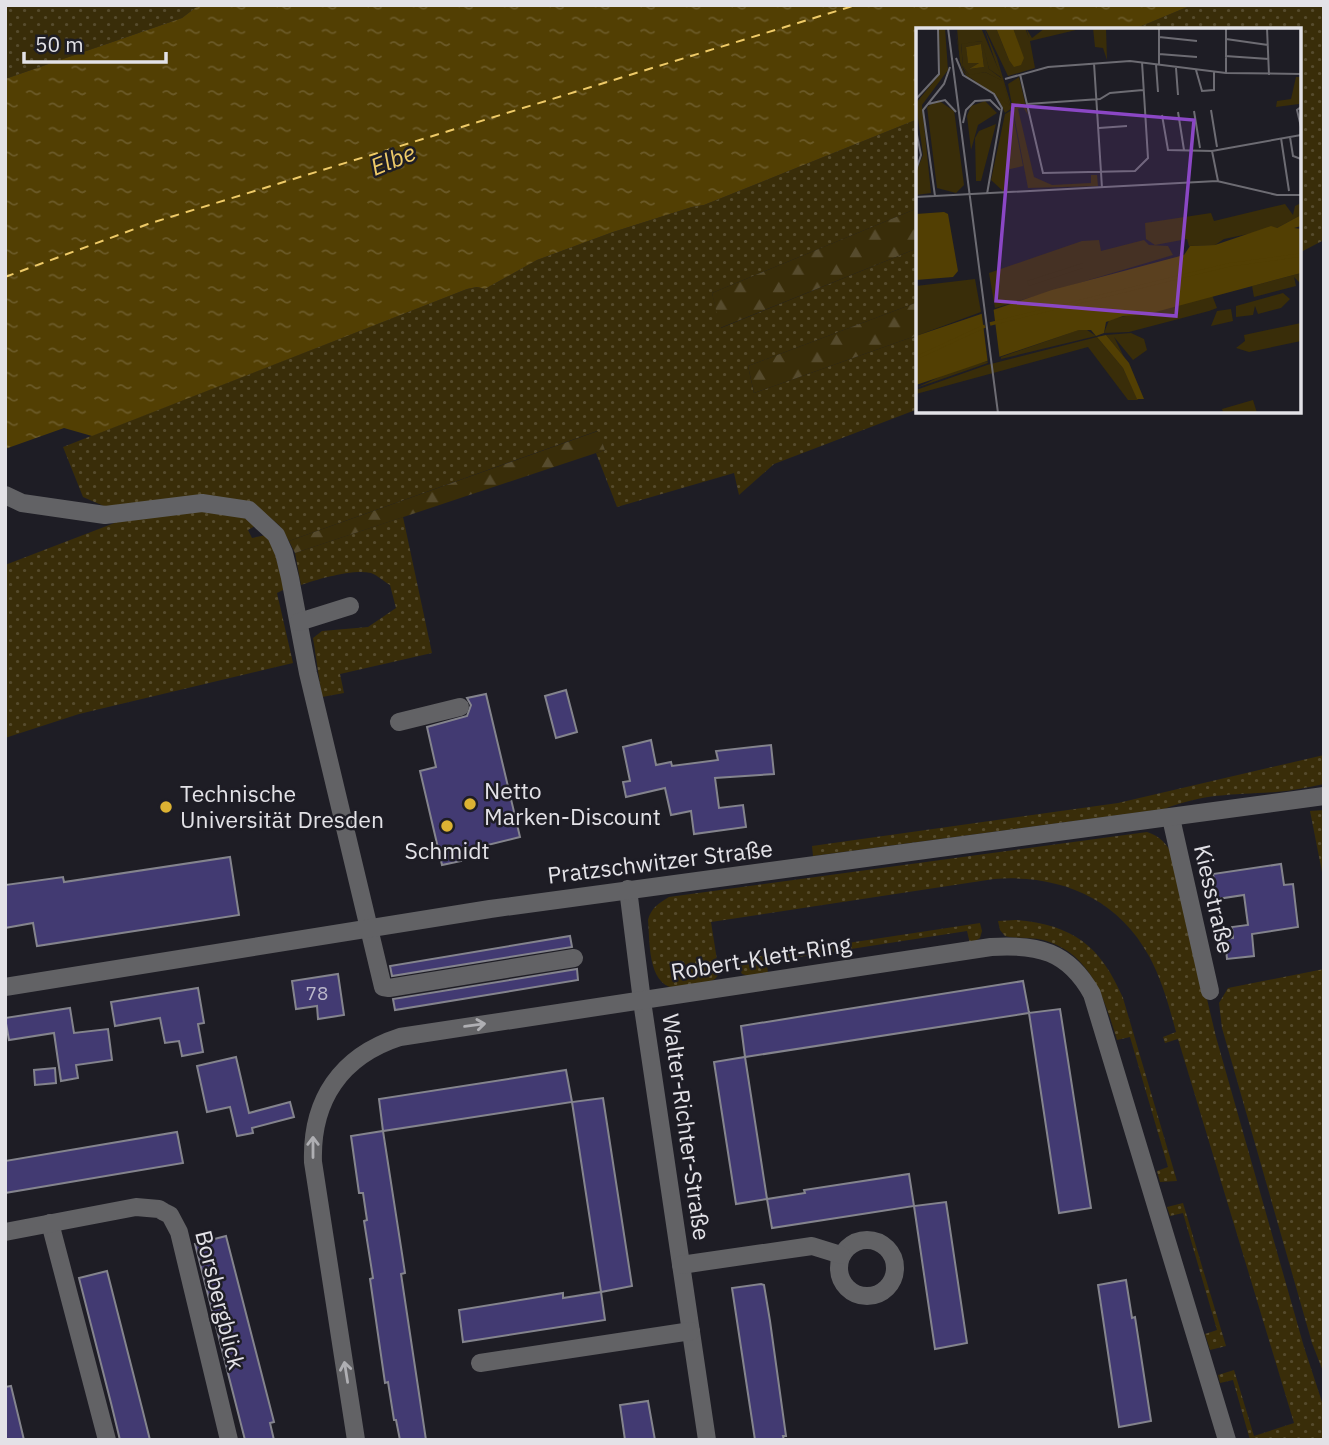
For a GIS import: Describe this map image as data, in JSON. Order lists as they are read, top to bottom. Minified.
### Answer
{"streets":{"street":["Pratzschwitzer Straße","Kiesstraße","Robert-Klett-Ring","Walter-Richter-Straße","Borsbergblick"]},"crossings":[["Pratzschwitzer Straße","Kiesstraße"],["Pratzschwitzer Straße","Walter-Richter-Straße"],["Robert-Klett-Ring","Walter-Richter-Straße"]],"water":["Elbe"],"places":["Netto Marken-Discount","Technische Universität Dresden","Schmidt"],"house_numbers":["78"],"scale_bar":"50 m"}
